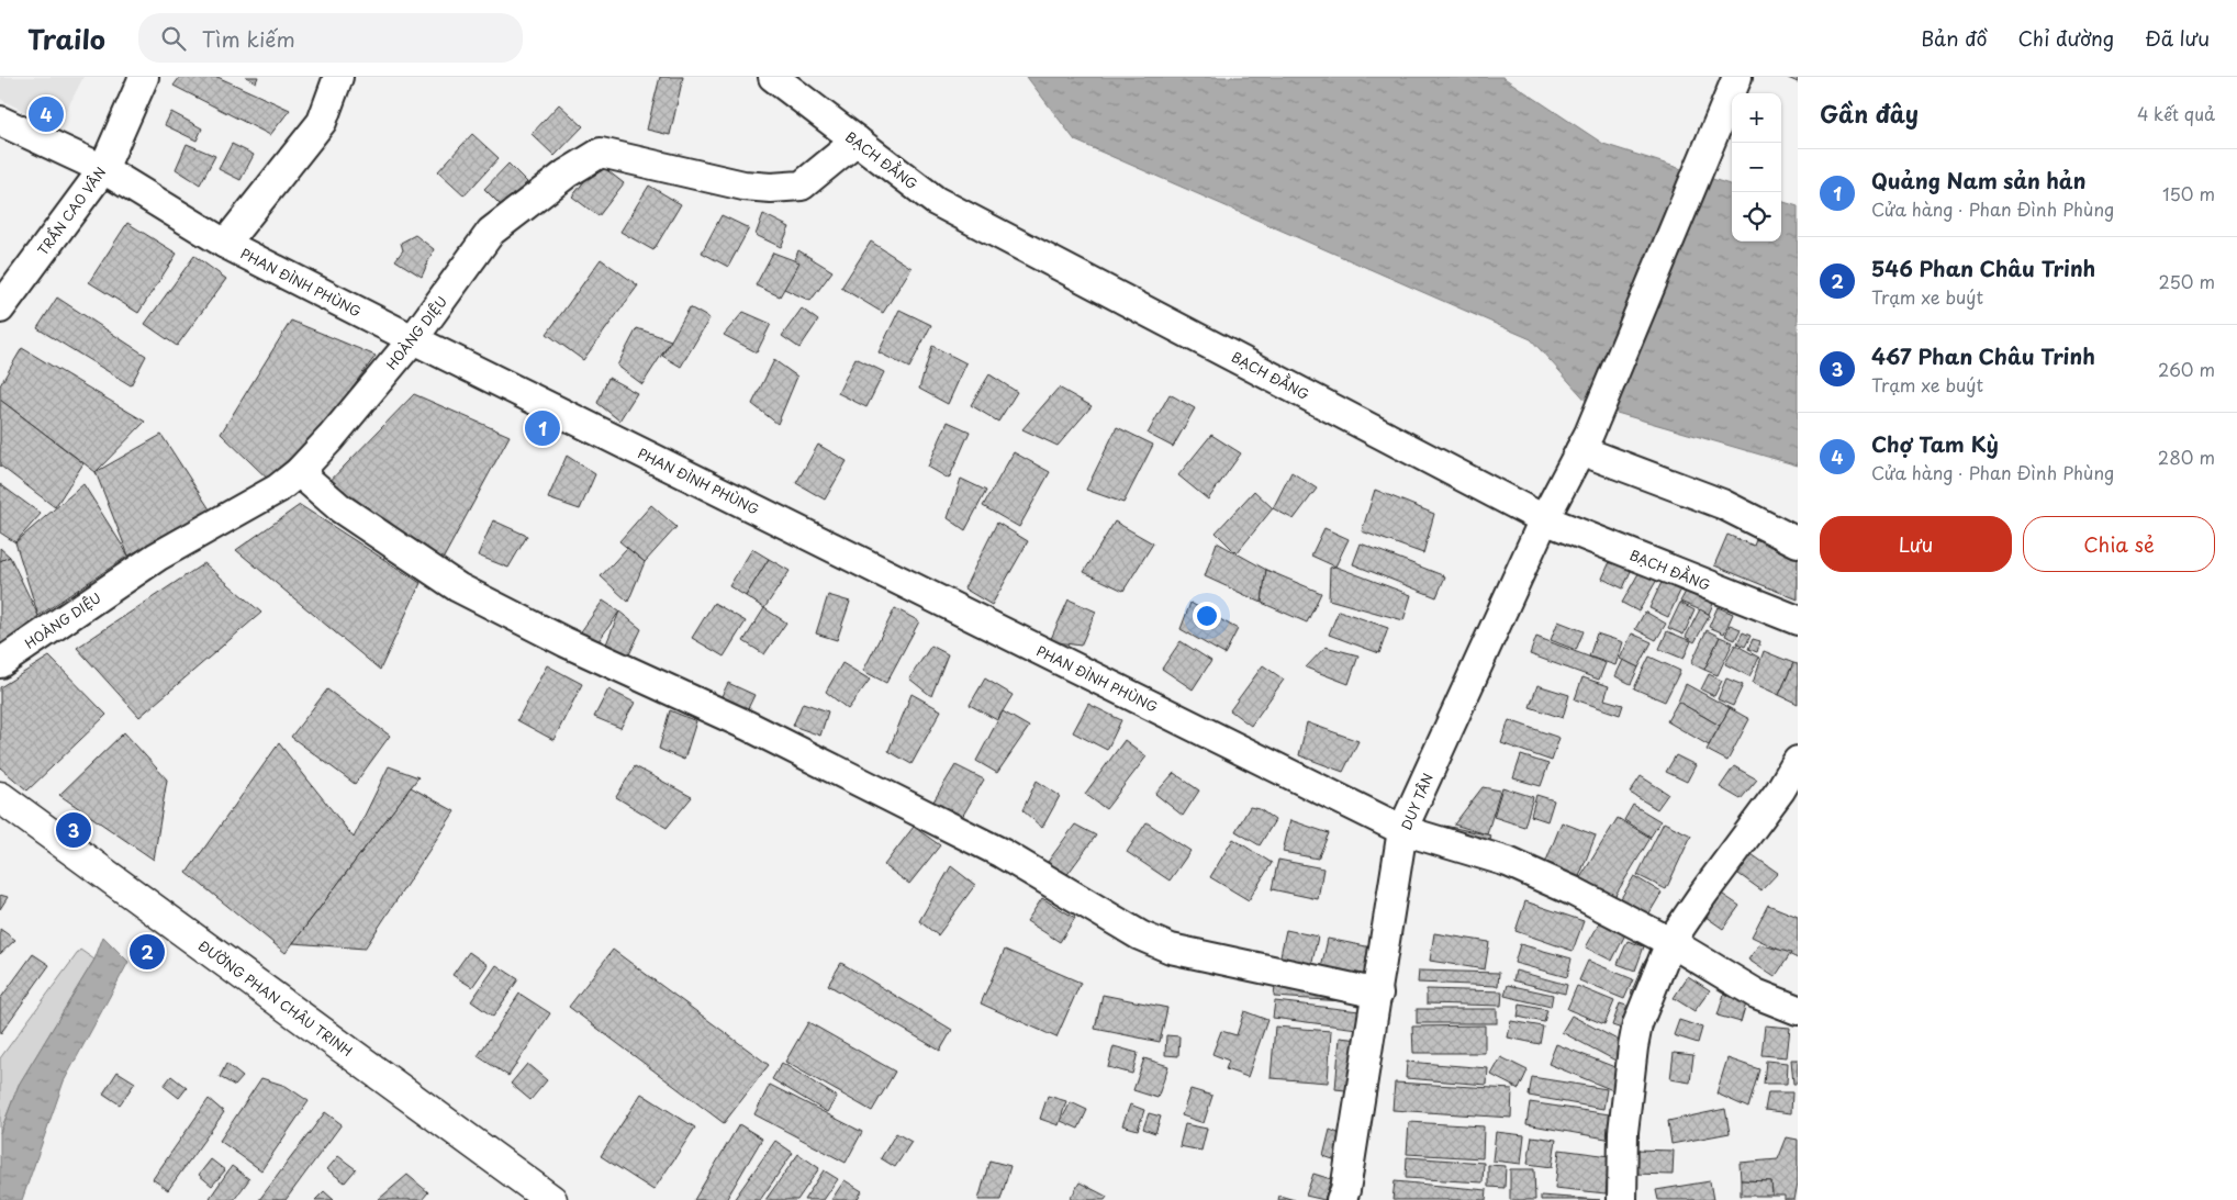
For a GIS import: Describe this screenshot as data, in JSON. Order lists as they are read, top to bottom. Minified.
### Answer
{"streets":{"main road":["ĐƯỜNG PHAN CHÂU TRINH"],"street":["BẠCH ĐẰNG","TRẦN CAO VÂN","PHAN ĐÌNH PHÙNG","HOÀNG DIỆU","DUY TÂN"]},"crossings":[["BẠCH ĐẰNG","HOÀNG DIỆU"],["BẠCH ĐẰNG","DUY TÂN"],["TRẦN CAO VÂN","PHAN ĐÌNH PHÙNG"],["PHAN ĐÌNH PHÙNG","HOÀNG DIỆU"],["PHAN ĐÌNH PHÙNG","DUY TÂN"]],"page":{"header":"Trailo","search":"Tìm kiếm","nav":["Bản đồ","Chỉ đường","Đã lưu"],"heading":["Gần đây","4 kết quả"],"map_buttons":["+","−"],"pins":["4","1","3","2"],"list":[{"mark":"1","name":"Quảng Nam sản hản","note":"Cửa hàng · Phan Đình Phùng","value":"150 m"},{"mark":"2","name":"546 Phan Châu Trinh","note":"Trạm xe buýt","value":"250 m"},{"mark":"3","name":"467 Phan Châu Trinh","note":"Trạm xe buýt","value":"260 m"},{"mark":"4","name":"Chợ Tam Kỳ","note":"Cửa hàng · Phan Đình Phùng","value":"280 m"}],"buttons":["Lưu","Chia sẻ"]}}
